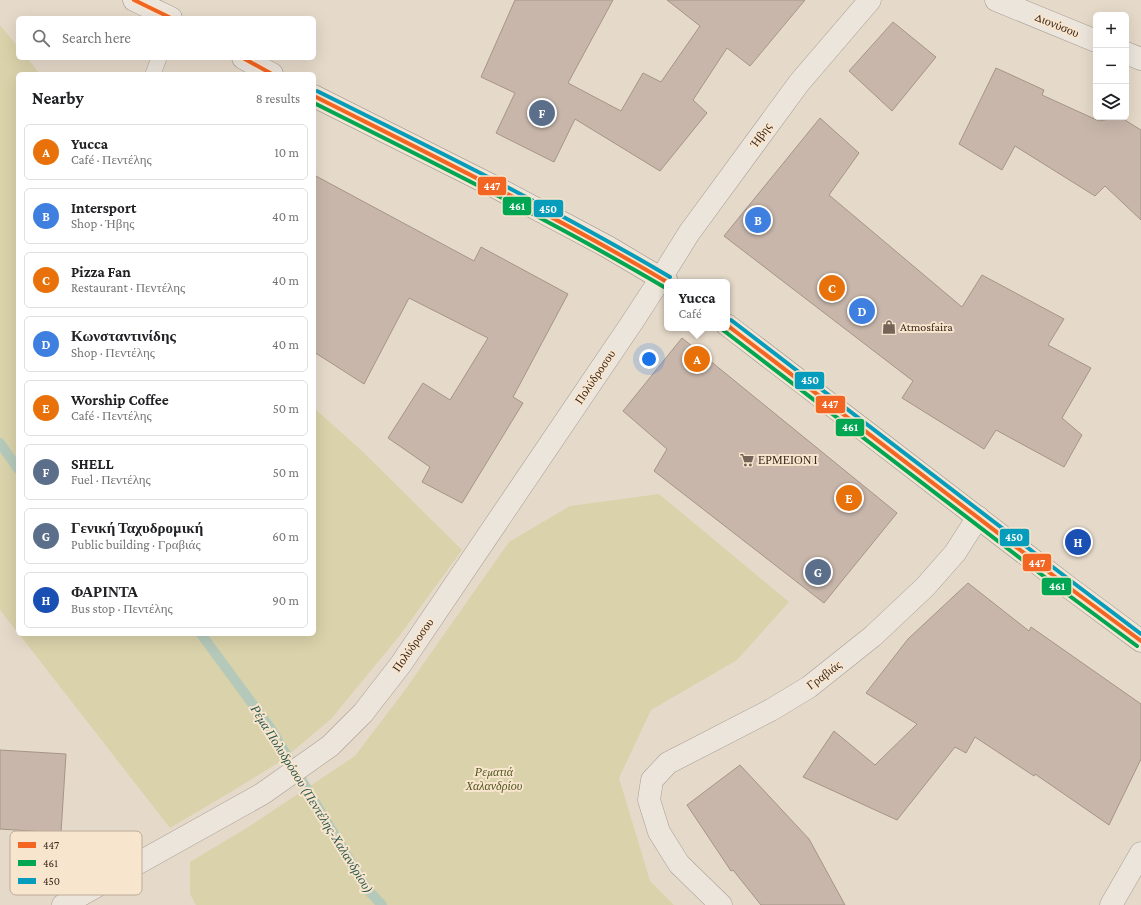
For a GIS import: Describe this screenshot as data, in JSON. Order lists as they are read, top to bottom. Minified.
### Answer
{"streets":{"street":["Διονύσου","Ήβης","Πολύδροσου","Γραβιάς"]},"water":["Ρέμα Πολυδρόσου (Πεντέλης-Χαλανδρίου)"],"parks":["Ρεματιά Χαλανδρίου"],"places":{"shop":["Atmosfaira"],"supermarket":["ΕΡΜΕΙΟΝ Ι"]},"lines":["transit line 447","transit line 450","transit line 461"],"legend":["447","461","450"],"page":{"map_buttons":["+","−"],"search":"Search here","heading":["Nearby","8 results"],"pins":["F","B","C","D","A","E","H","G"],"list":[{"mark":"A","name":"Yucca","note":"Café · Πεντέλης","value":"10 m"},{"mark":"B","name":"Intersport","note":"Shop · Ήβης","value":"40 m"},{"mark":"C","name":"Pizza Fan","note":"Restaurant · Πεντέλης","value":"40 m"},{"mark":"D","name":"Κωνσταντινίδης","note":"Shop · Πεντέλης","value":"40 m"},{"mark":"E","name":"Worship Coffee","note":"Café · Πεντέλης","value":"50 m"},{"mark":"F","name":"SHELL","note":"Fuel · Πεντέλης","value":"50 m"},{"mark":"G","name":"Γενική Ταχυδρομική","note":"Public building · Γραβιάς","value":"60 m"},{"mark":"H","name":"ΦΑΡΙΝΤΑ","note":"Bus stop · Πεντέλης","value":"90 m"}],"popup":["Yucca","Café"]}}
